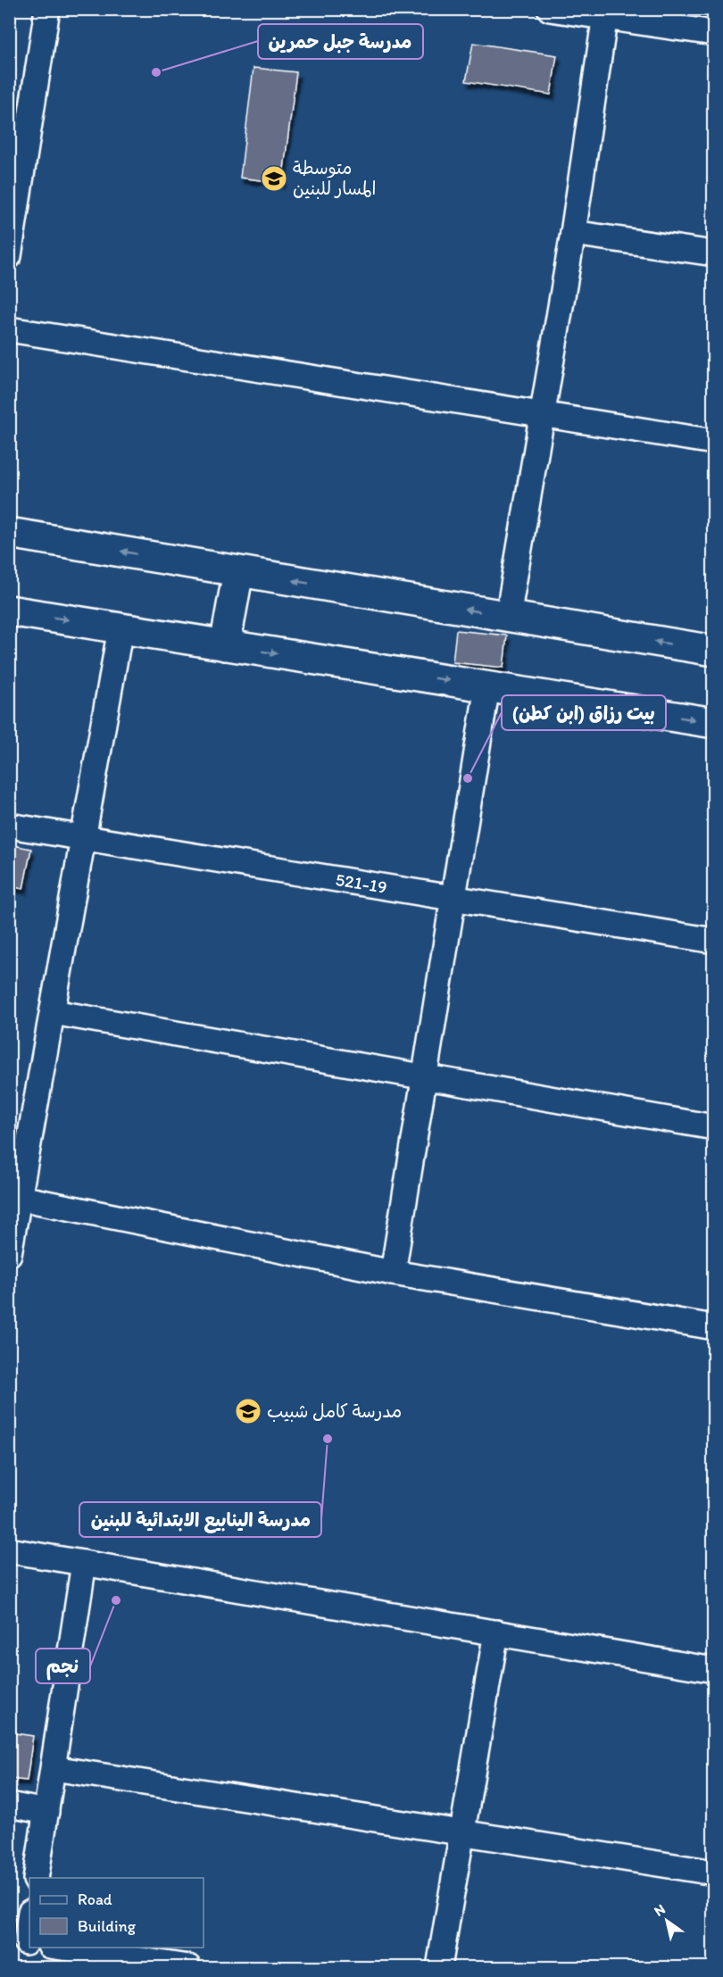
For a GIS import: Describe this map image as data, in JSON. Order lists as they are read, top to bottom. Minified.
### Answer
{"streets":{"street":["521-19"]},"places":{"other":["مدرسة جبل حمرين","بيت رزاق (ابن كطن)","مدرسة الينابيع الابتدائية للبنين","نجم"],"school or university":["متوسطة المسار للبنين","مدرسة كامل شبيب"]},"legend":["Road","Building"],"north":"top left"}
